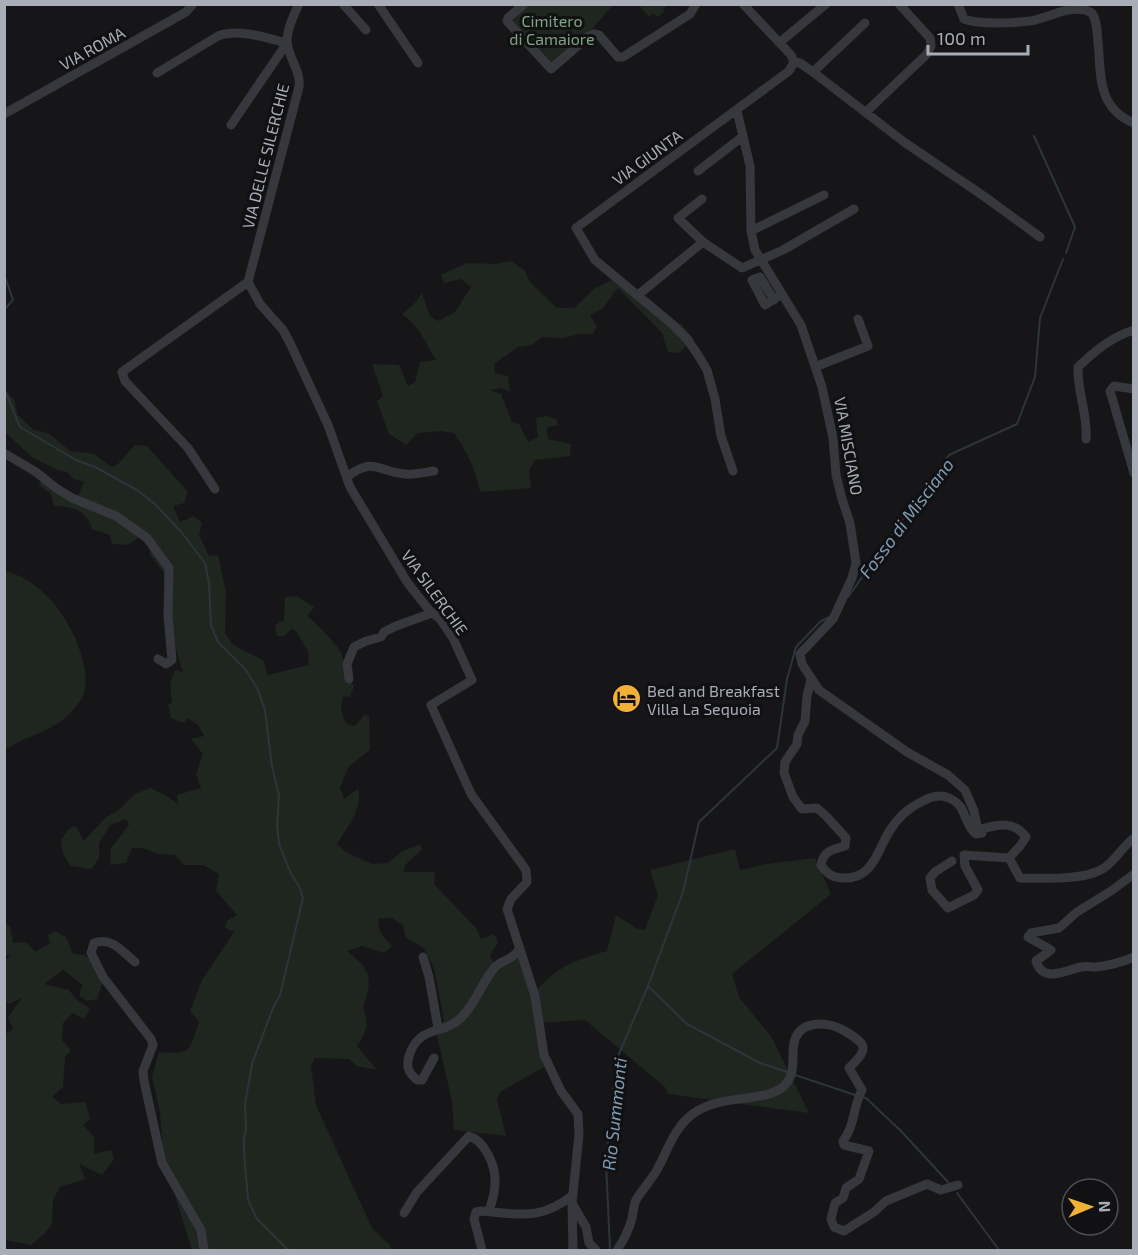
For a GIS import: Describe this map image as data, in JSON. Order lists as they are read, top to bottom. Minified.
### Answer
{"streets":{"street":["VIA ROMA","VIA DELLE SILERCHIE","VIA GIUNTA","VIA MISCIANO","VIA SILERCHIE"]},"crossings":[["VIA DELLE SILERCHIE","VIA SILERCHIE"],["VIA GIUNTA","VIA MISCIANO"]],"water":["Fosso di Misciano","Rio Summonti"],"parks":["Cimitero di Camaiore"],"places":{"hotel":["Bed and Breakfast Villa La Sequoia"]},"scale_bar":"100 m","north":"right"}
